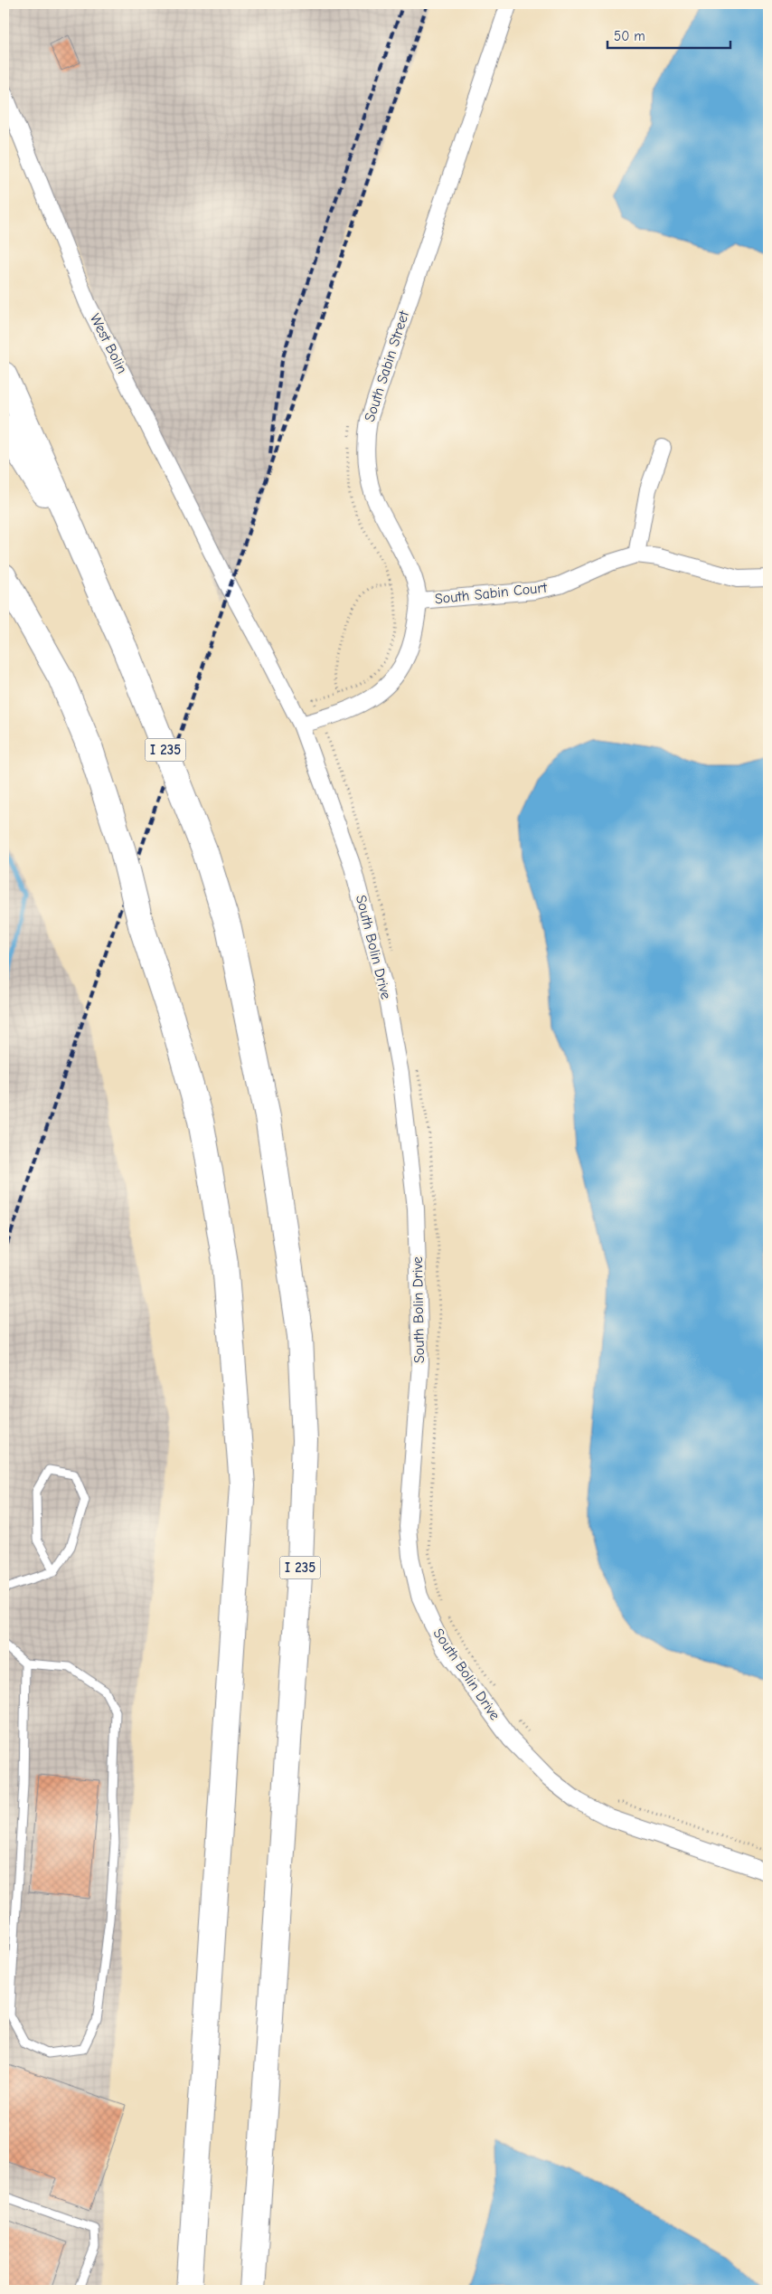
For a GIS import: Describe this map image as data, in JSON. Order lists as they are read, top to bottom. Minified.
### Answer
{"streets":{"highway":["I 235"],"street":["West Bolin","South Sabin Street","South Sabin Court","South Bolin Drive"]},"crossings":[["West Bolin","South Bolin Drive"],["South Sabin Street","South Sabin Court"],["South Sabin Street","South Bolin Drive"]],"scale_bar":"50 m"}
